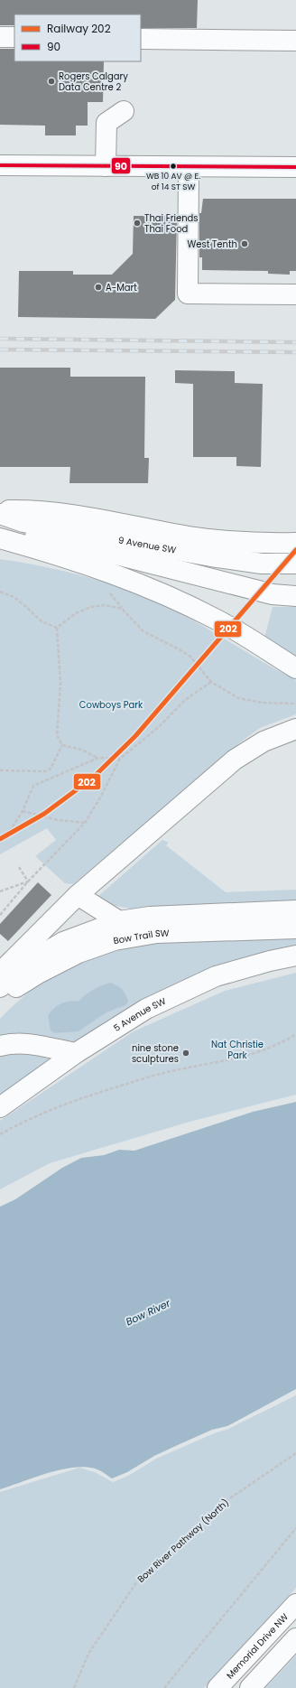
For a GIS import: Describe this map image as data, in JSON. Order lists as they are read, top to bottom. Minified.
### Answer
{"streets":{"main road":["9 Avenue SW","Bow Trail SW","5 Avenue SW","Memorial Drive NW"],"path":["Bow River Pathway (North)"]},"water":["Bow River"],"parks":["Cowboys Park","Nat Christie Park"],"places":["Rogers Calgary Data Centre 2","WB 10 AV @ E. of 14 ST SW","Thai Friends Thai Food","West Tenth","A-Mart","nine stone sculptures"],"lines":["transit line 90","rail line 202"],"legend":["Railway 202","90"]}
